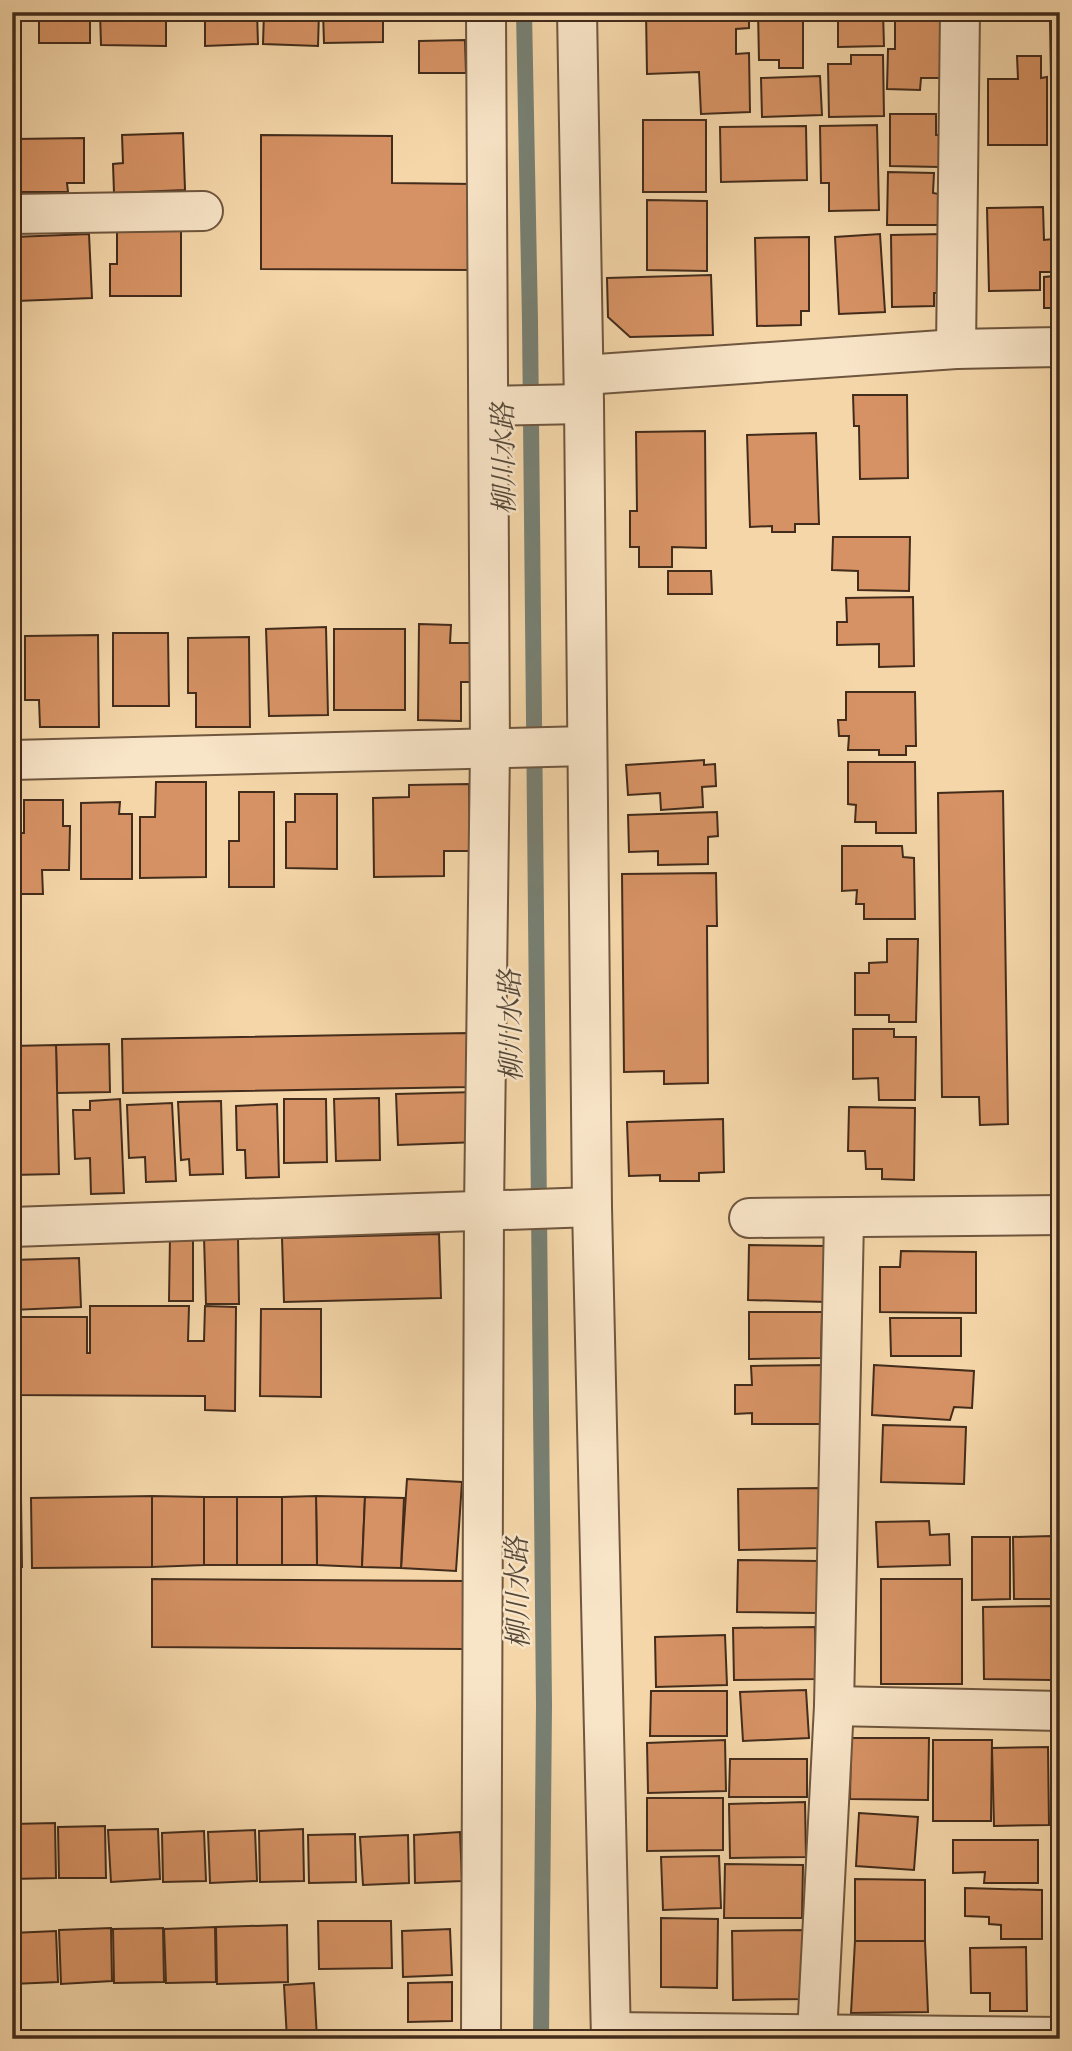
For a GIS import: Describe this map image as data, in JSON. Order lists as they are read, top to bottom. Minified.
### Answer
{"water":["柳川水路"]}
